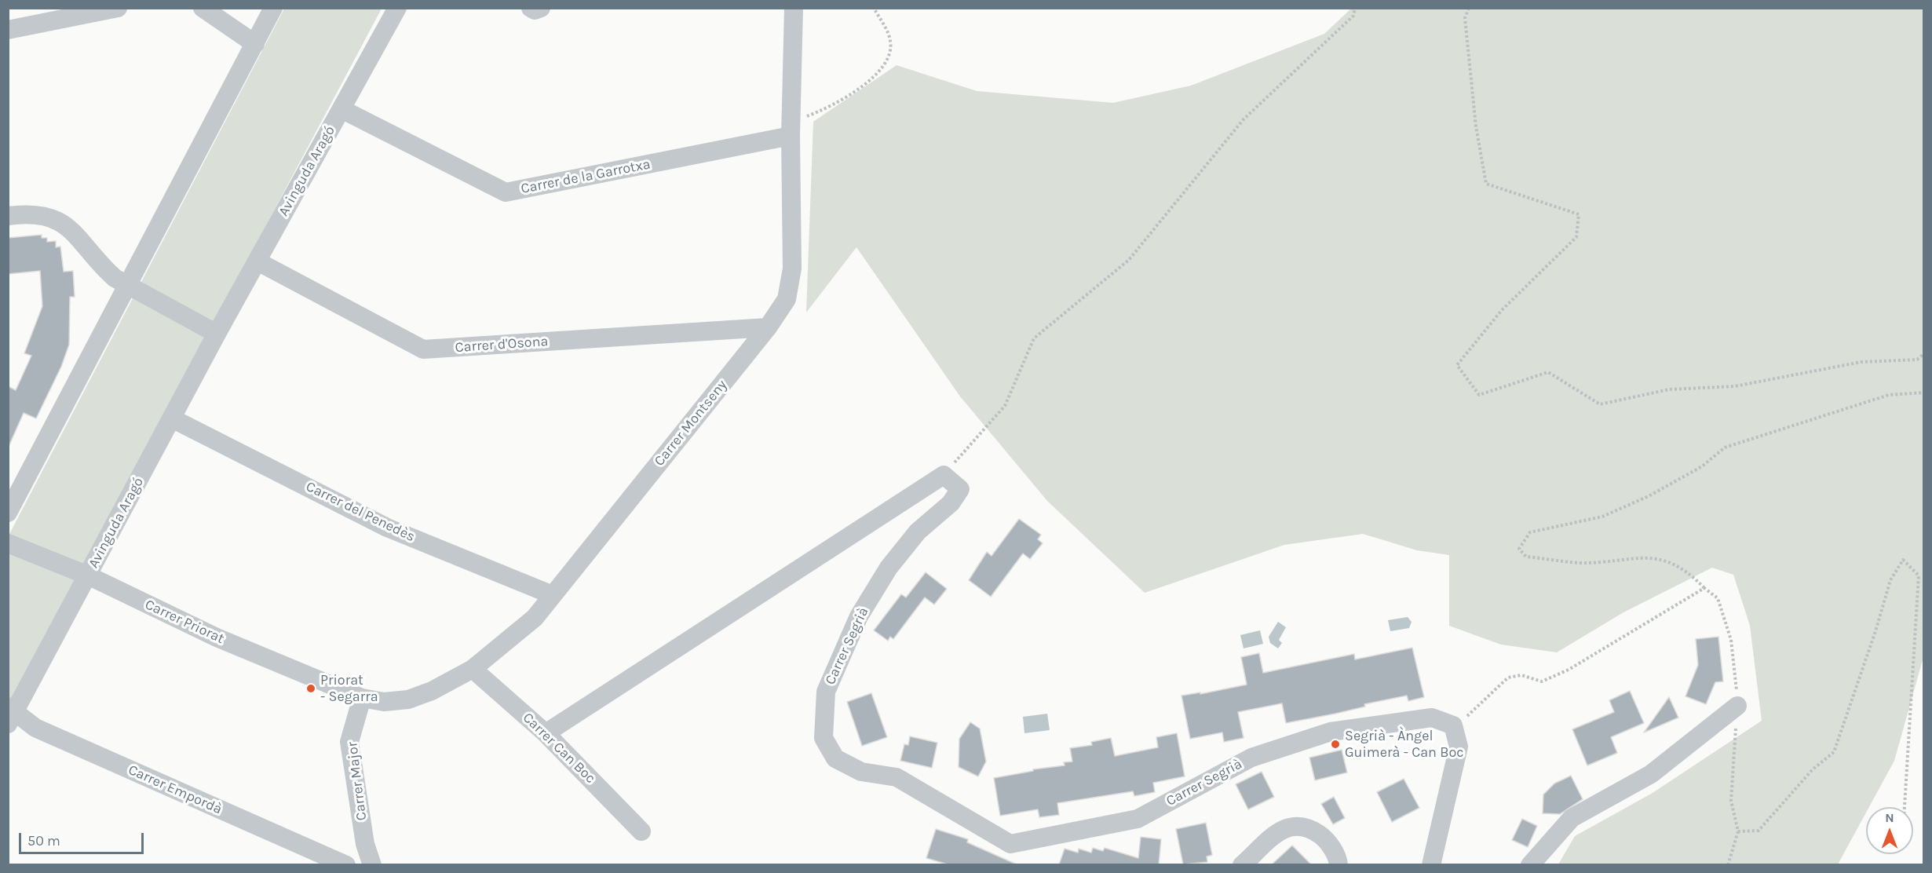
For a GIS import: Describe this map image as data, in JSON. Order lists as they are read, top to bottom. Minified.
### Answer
{"streets":{"street":["Avinguda Aragó","Carrer de la Garrotxa","Carrer d'Osona","Carrer Montseny","Carrer del Penedès","Carrer Priorat","Carrer Segrià","Carrer Can Boc","Carrer Major","Carrer Empordà"]},"crossings":[["Avinguda Aragó","Carrer de la Garrotxa"],["Avinguda Aragó","Carrer d'Osona"],["Avinguda Aragó","Carrer del Penedès"],["Avinguda Aragó","Carrer Priorat"],["Avinguda Aragó","Carrer Empordà"],["Carrer de la Garrotxa","Carrer Montseny"],["Carrer d'Osona","Carrer Montseny"],["Carrer Montseny","Carrer del Penedès"],["Carrer Montseny","Carrer Priorat"],["Carrer Montseny","Carrer Can Boc"],["Carrer Montseny","Carrer Major"],["Carrer Priorat","Carrer Major"]],"places":["Priorat - Segarra","Segrià - Àngel Guimerà - Can Boc"],"scale_bar":"50 m","north":"top"}
